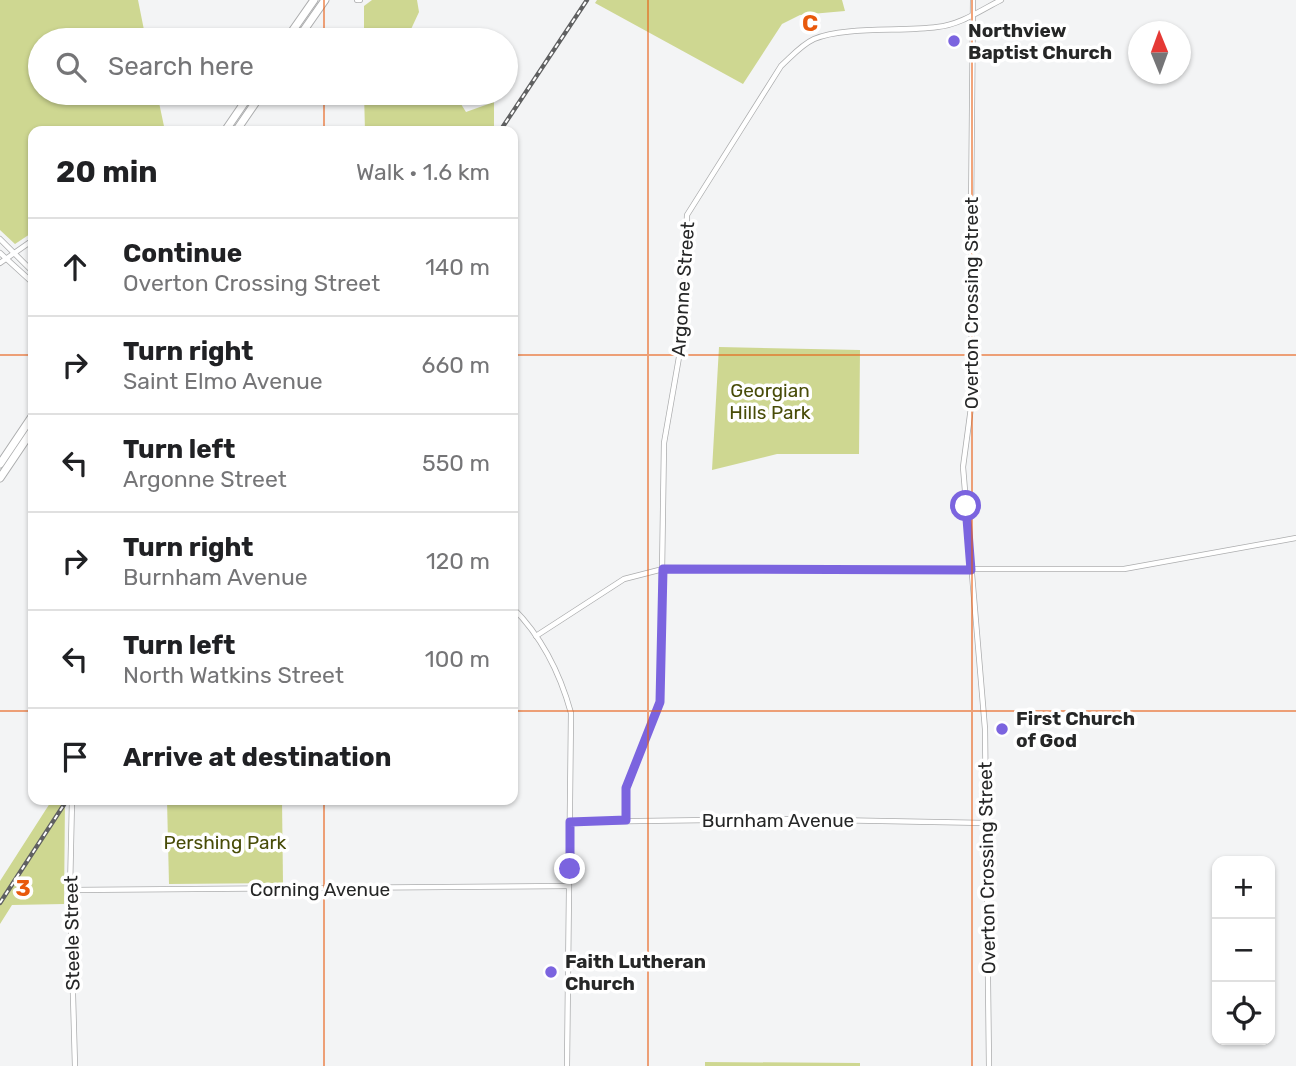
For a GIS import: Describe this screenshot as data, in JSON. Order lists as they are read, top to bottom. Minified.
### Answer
{"streets":{"street":["Argonne Street","Overton Crossing Street","Burnham Avenue","Corning Avenue","Steele Street"]},"crossings":[["Argonne Street","Overton Crossing Street"],["Argonne Street","Burnham Avenue"],["Overton Crossing Street","Burnham Avenue"],["Corning Avenue","Steele Street"]],"parks":["Georgian Hills Park","Pershing Park"],"places":["Northview Baptist Church","First Church of God","Faith Lutheran Church"],"north":"top","page":{"search":"Search here","heading":["20 min","Walk · 1.6 km"],"list":[["Continue","Overton Crossing Street","140 m"],["Turn right","Saint Elmo Avenue","660 m"],["Turn left","Argonne Street","550 m"],["Turn right","Burnham Avenue","120 m"],["Turn left","North Watkins Street","100 m"],"Arrive at destination"],"map_buttons":["+","−"]},"grid":{"columns":["C"],"rows":["3"]}}
